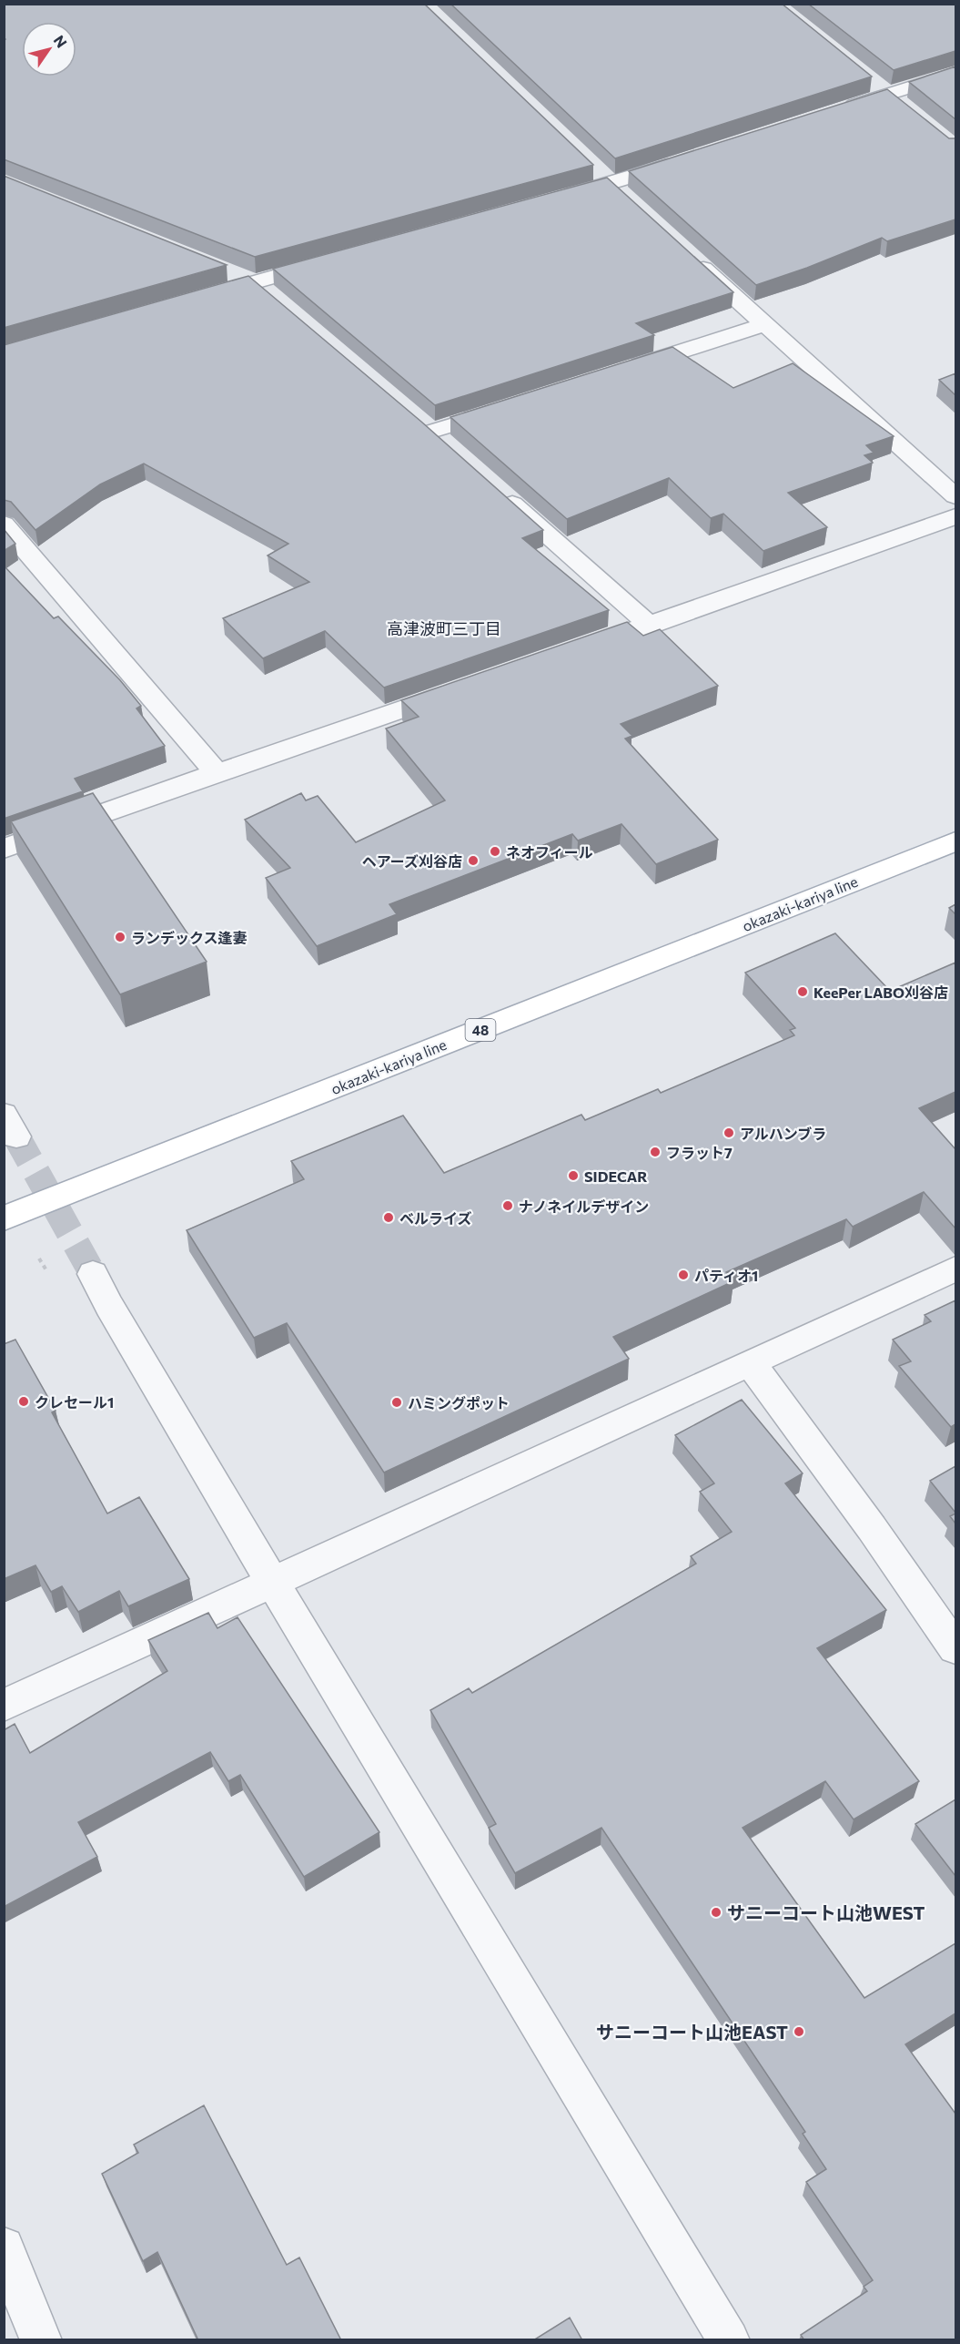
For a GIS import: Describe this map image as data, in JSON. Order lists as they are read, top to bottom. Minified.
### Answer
{"streets":{"main road":["okazaki-kariya line","48"]},"districts":["高津波町三丁目"],"places":["ネオフィール","ヘアーズ刈谷店","ランデックス逢妻","KeePer LABO刈谷店","アルハンブラ","フラット7","SIDECAR","ナノネイルデザイン","ベルライズ","パティオ1","クレセール1","ハミングポット","サニーコート山池WEST","サニーコート山池EAST"],"north":"top right"}
